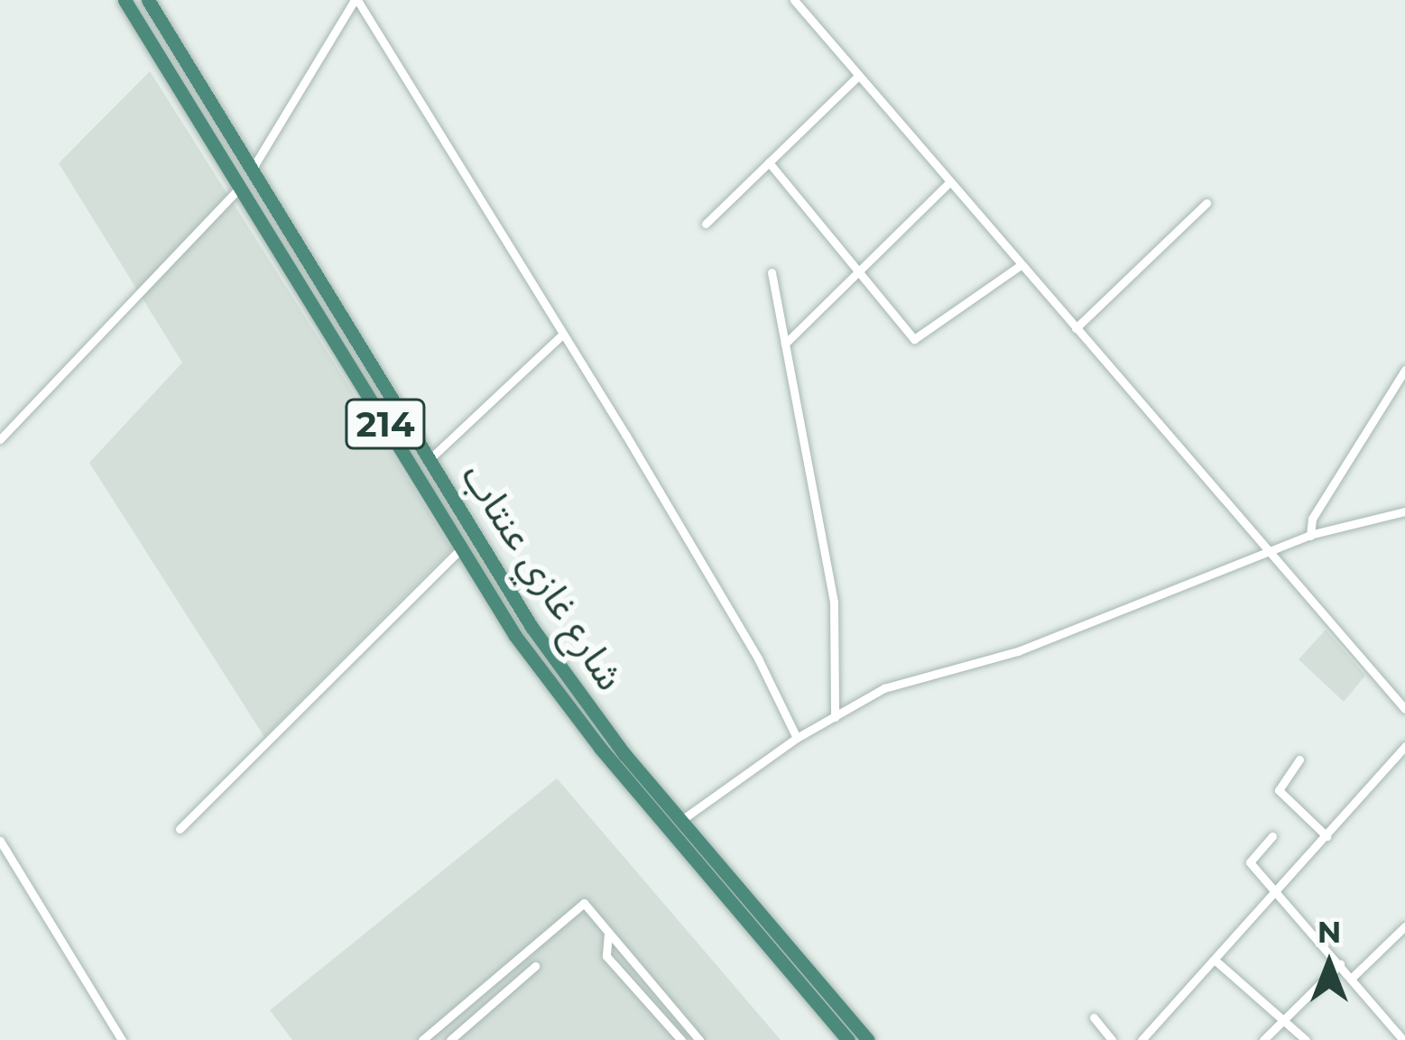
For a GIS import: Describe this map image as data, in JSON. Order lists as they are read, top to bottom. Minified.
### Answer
{"streets":{"highway":["214","شارع غازي عنتاب"]},"crossings":[["214","شارع غازي عنتاب"]],"north":"top"}
